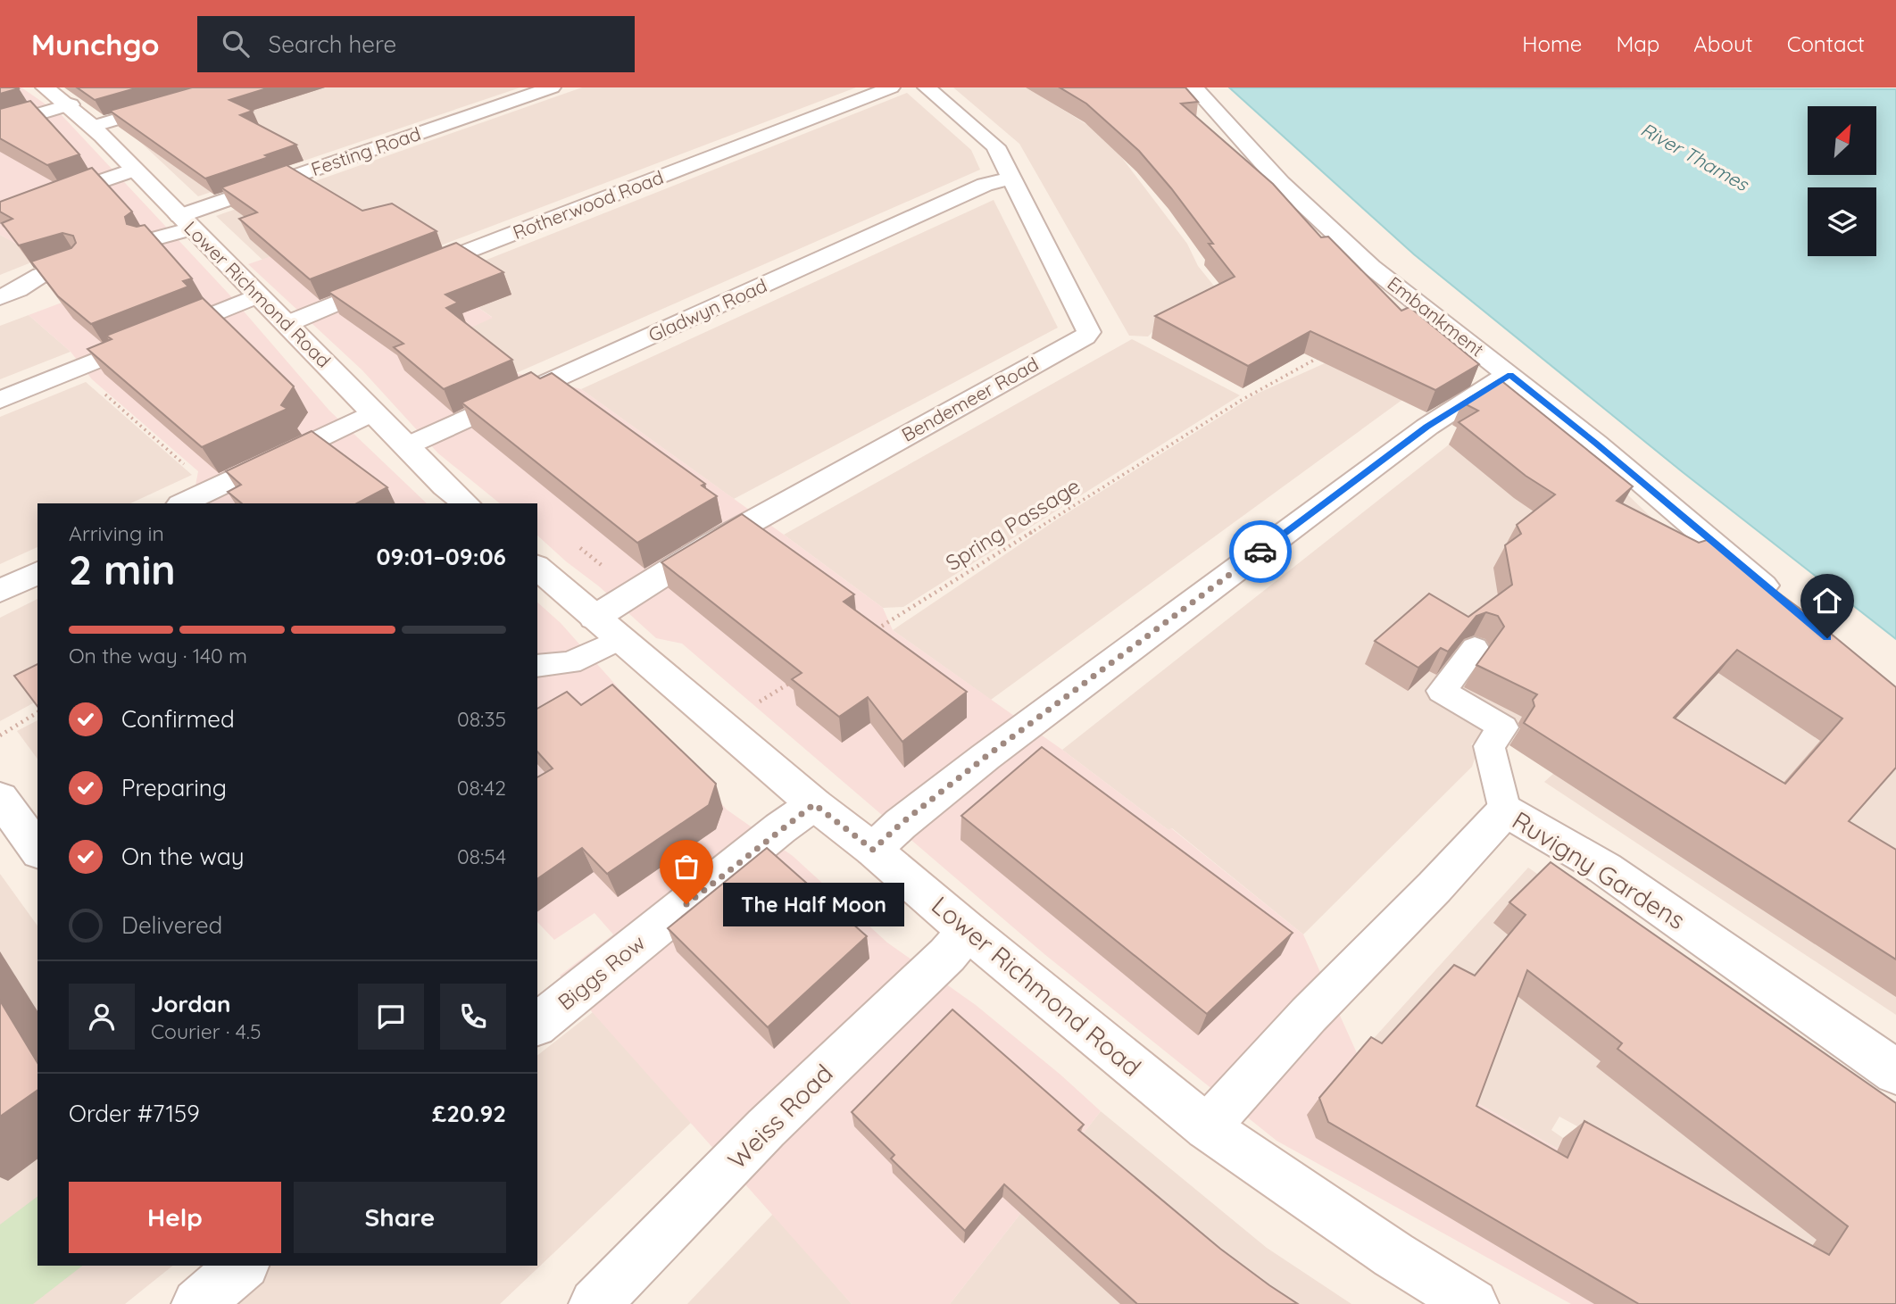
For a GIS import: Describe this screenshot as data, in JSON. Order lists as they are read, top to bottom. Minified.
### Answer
{"streets":{"street":["Festing Road","Rotherwood Road","Lower Richmond Road","Gladwyn Road","Embankment","Bendemeer Road","Ruvigny Gardens","Biggs Row","Weiss Road"],"path":["Spring Passage"]},"crossings":[["Festing Road","Lower Richmond Road"],["Rotherwood Road","Lower Richmond Road"],["Lower Richmond Road","Gladwyn Road"],["Lower Richmond Road","Bendemeer Road"],["Lower Richmond Road","Ruvigny Gardens"],["Lower Richmond Road","Biggs Row"],["Lower Richmond Road","Weiss Road"],["Gladwyn Road","Bendemeer Road"]],"water":["River Thames"],"places":["The Half Moon"],"north":"top right","page":{"header":"Munchgo","search":"Search here","nav":["Home","Map","About","Contact"],"heading":["2 min","Arriving in","09:01–09:06"],"panel":["Jordan","Courier · 4.5","Order #7159","£20.92"],"bar":"On the way · 140 m","list":[["Confirmed","08:35"],["Preparing","08:42"],["On the way","08:54"],"Delivered"],"bubble":"The Half Moon","buttons":["Help","Share"]}}
